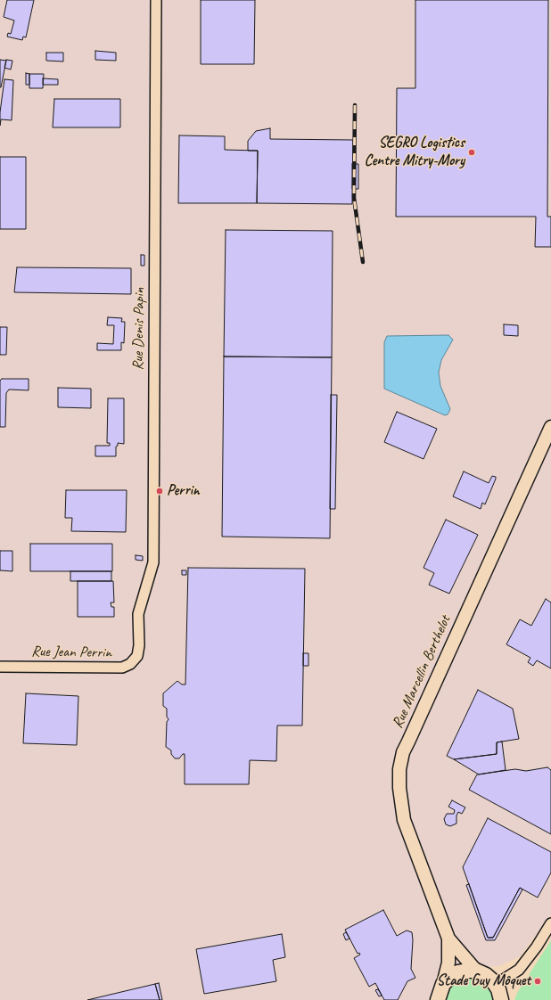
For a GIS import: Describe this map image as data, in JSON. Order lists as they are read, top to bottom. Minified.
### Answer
{"streets":{"street":["Rue Denis Papin","Rue Jean Perrin","Rue Marcellin Berthelot"]},"crossings":[["Rue Denis Papin","Rue Jean Perrin"]],"places":["SEGRO Logistics Centre Mitry-Mory","Perrin","Stade Guy Môquet"]}
